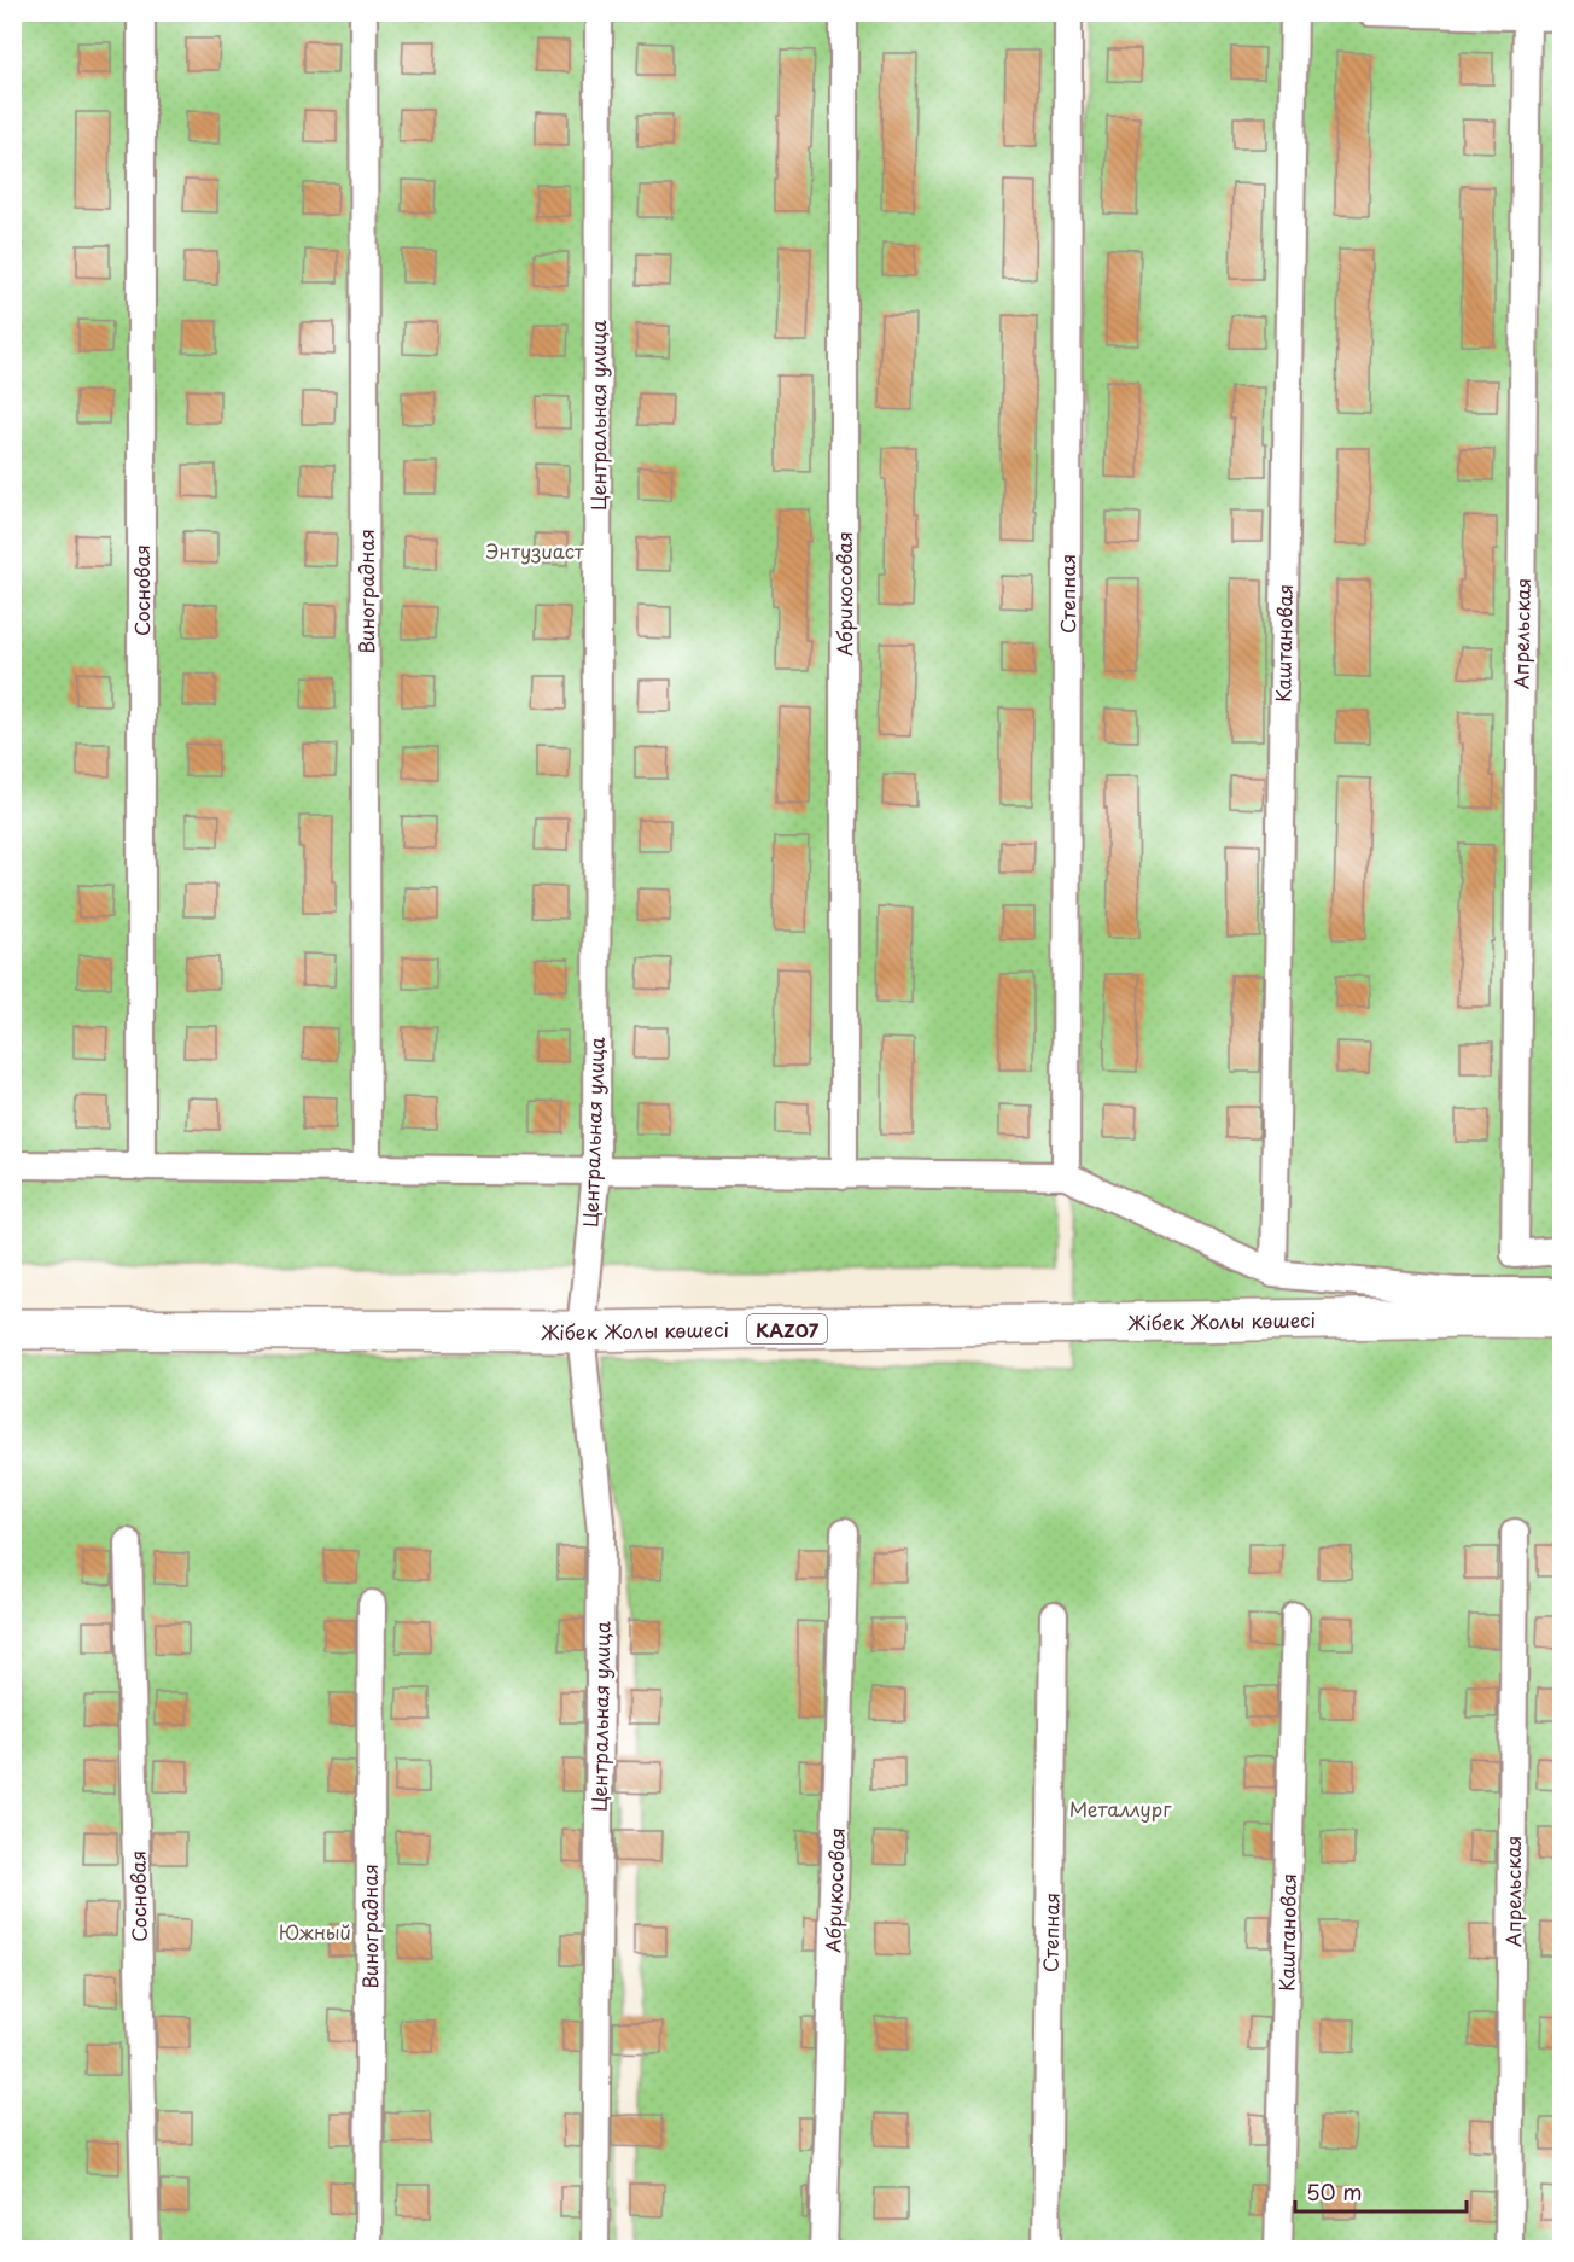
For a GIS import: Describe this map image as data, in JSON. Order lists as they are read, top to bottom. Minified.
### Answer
{"streets":{"highway":["Жібек Жолы көшесі","KAZ07"],"street":["Центральная улица","Сосновая","Виноградная","Абрикосовая","Степная","Апрельская","Каштановая"]},"crossings":[["Центральная улица","Жібек Жолы көшесі"]],"parks":["Энтузиаст","Металлург","Южный"],"scale_bar":"50 m"}
